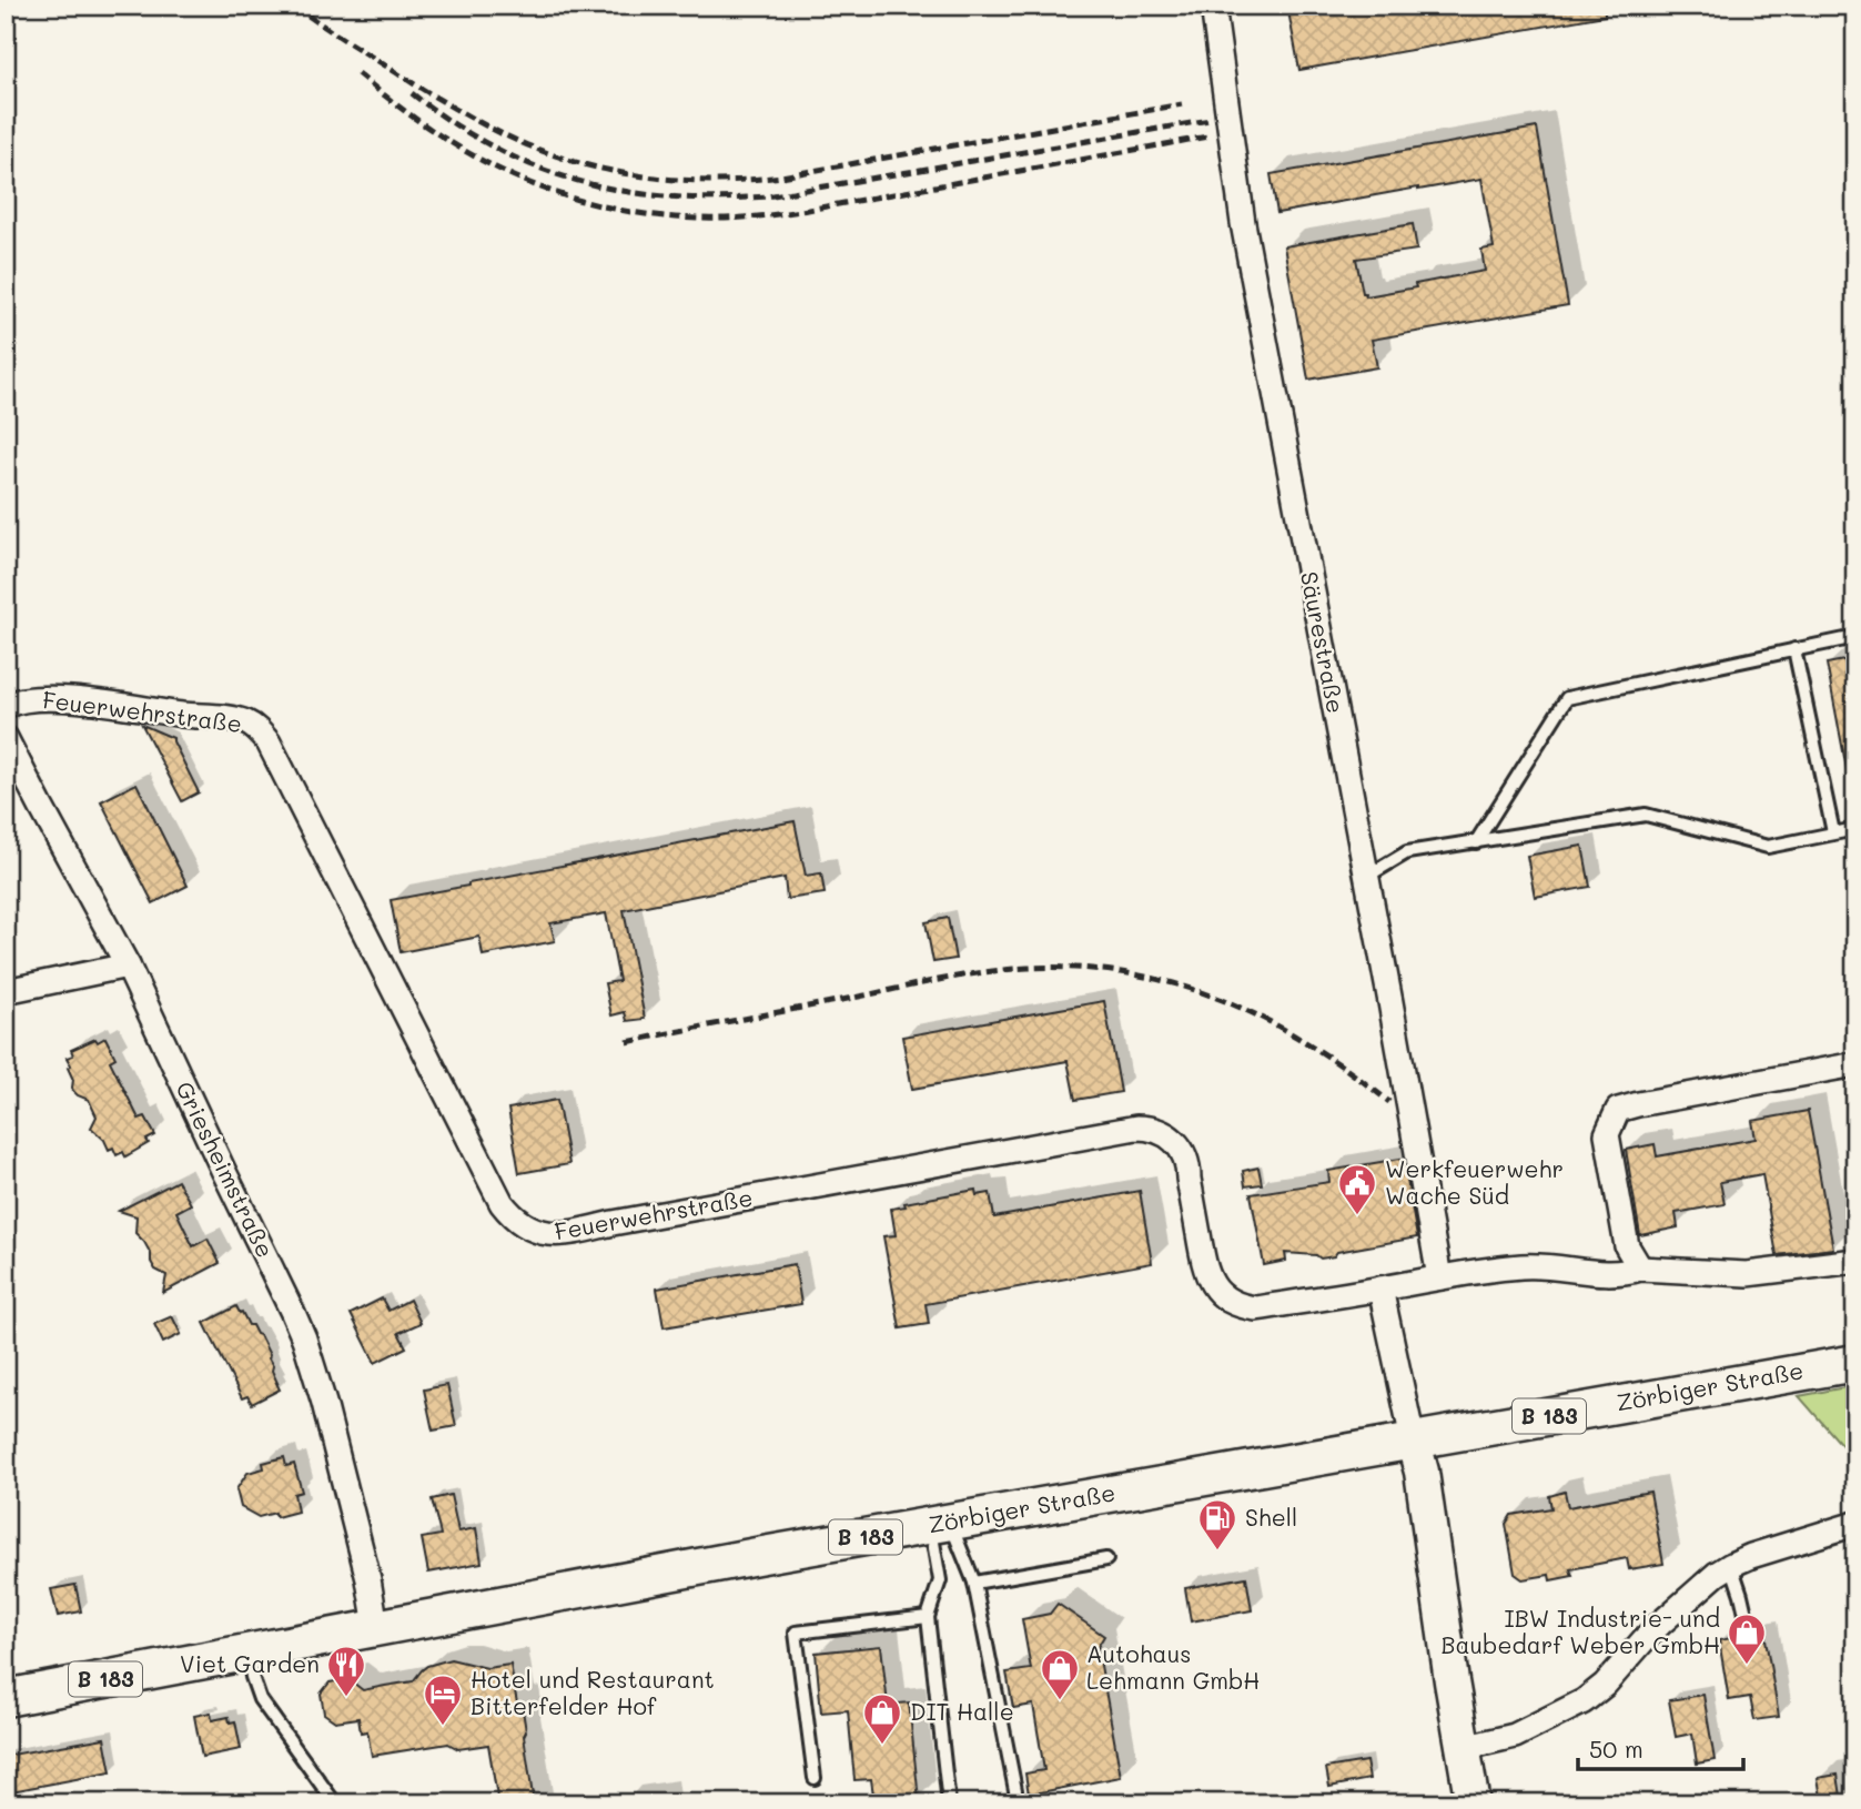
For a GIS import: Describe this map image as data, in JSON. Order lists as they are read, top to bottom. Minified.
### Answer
{"streets":{"main road":["Zörbiger Straße","B 183"],"street":["Säurestraße","Feuerwehrstraße","Griesheimstraße"]},"crossings":[["Griesheimstraße","Zörbiger Straße"]],"places":{"public building":["Werkfeuerwehr Wache Süd"],"fuel station":["Shell"],"shop":["IBW Industrie- und Baubedarf Weber GmbH","Autohaus Lehmann GmbH","DIT Halle"],"restaurant":["Viet Garden"],"hotel":["Hotel und Restaurant Bitterfelder Hof"]},"scale_bar":"50 m"}
